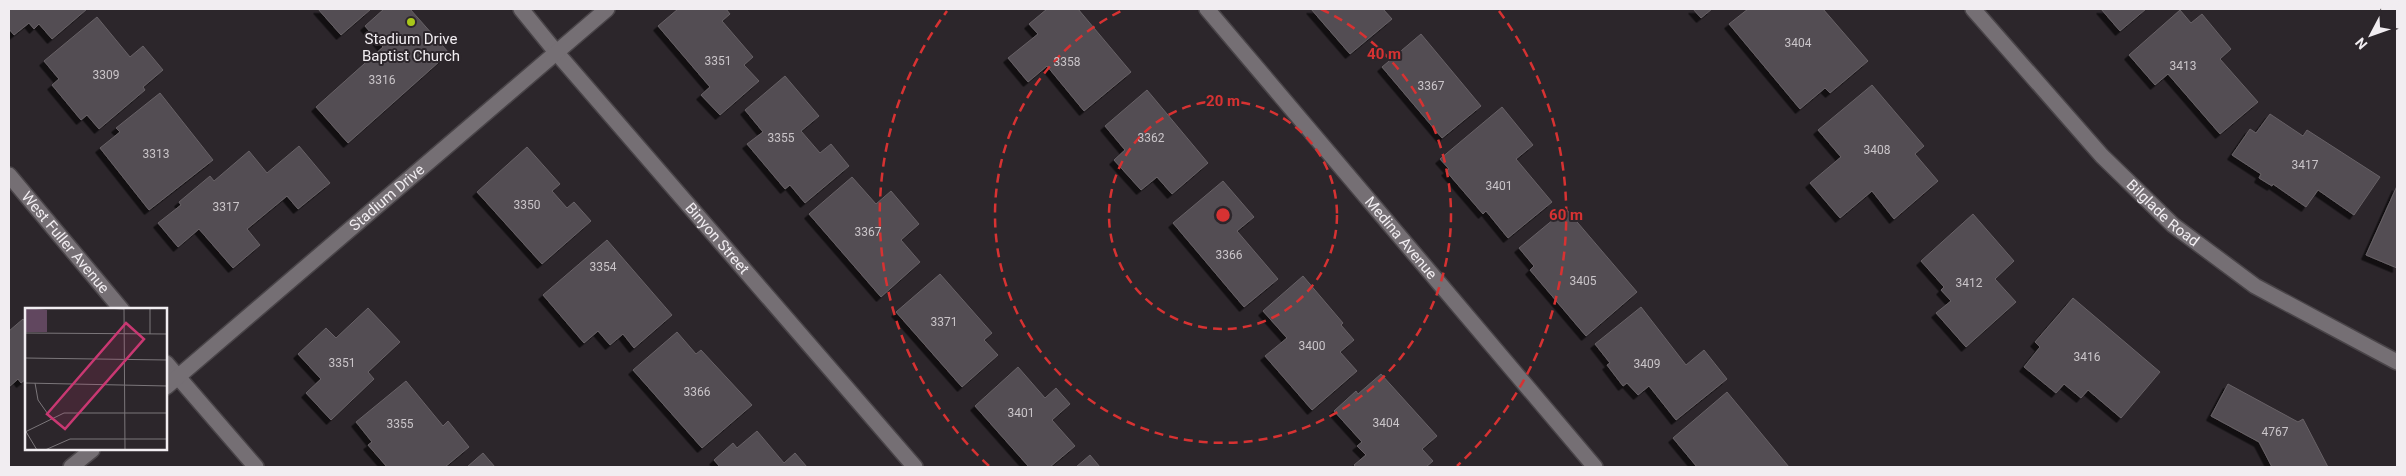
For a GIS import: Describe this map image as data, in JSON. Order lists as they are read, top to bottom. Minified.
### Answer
{"streets":{"street":["Stadium Drive","Bilglade Road","Medina Avenue","Binyon Street","West Fuller Avenue"]},"crossings":[["Stadium Drive","Binyon Street"]],"places":["Stadium Drive Baptist Church"],"house_numbers":["3404","3351","3358","3413","3309","3316","3367","3355","3362","3408","3313","3417","3401","3350","3317","3367","3366","3354","3405","3412","3371","3400","3416","3351","3409","3366","3401","3404","3355","4767"],"north":"bottom left","rings":["40 m","20 m","60 m"]}
